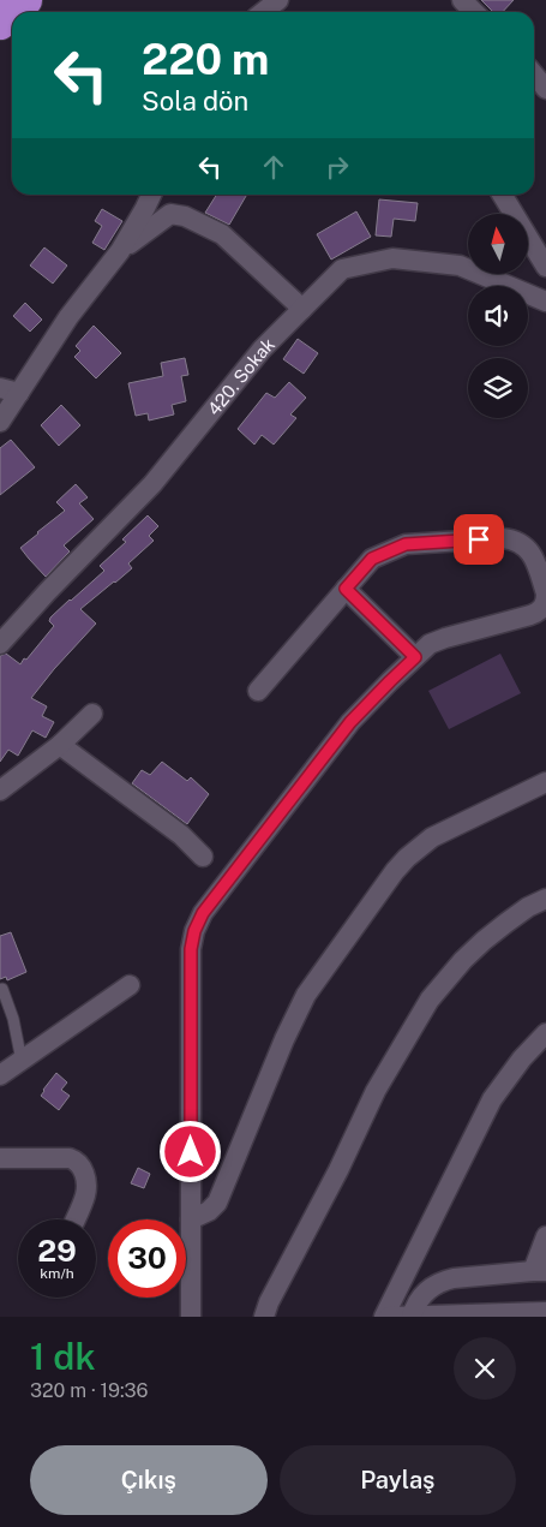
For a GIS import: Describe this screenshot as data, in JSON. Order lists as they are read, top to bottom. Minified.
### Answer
{"streets":{"street":["420. Sokak"]},"north":"top","page":{"turn":["220 m","Sola dön"],"speed":"29 km/h","limit":"30","heading":["1 dk","320 m · 19:36"],"buttons":["Çıkış","Paylaş"]}}
